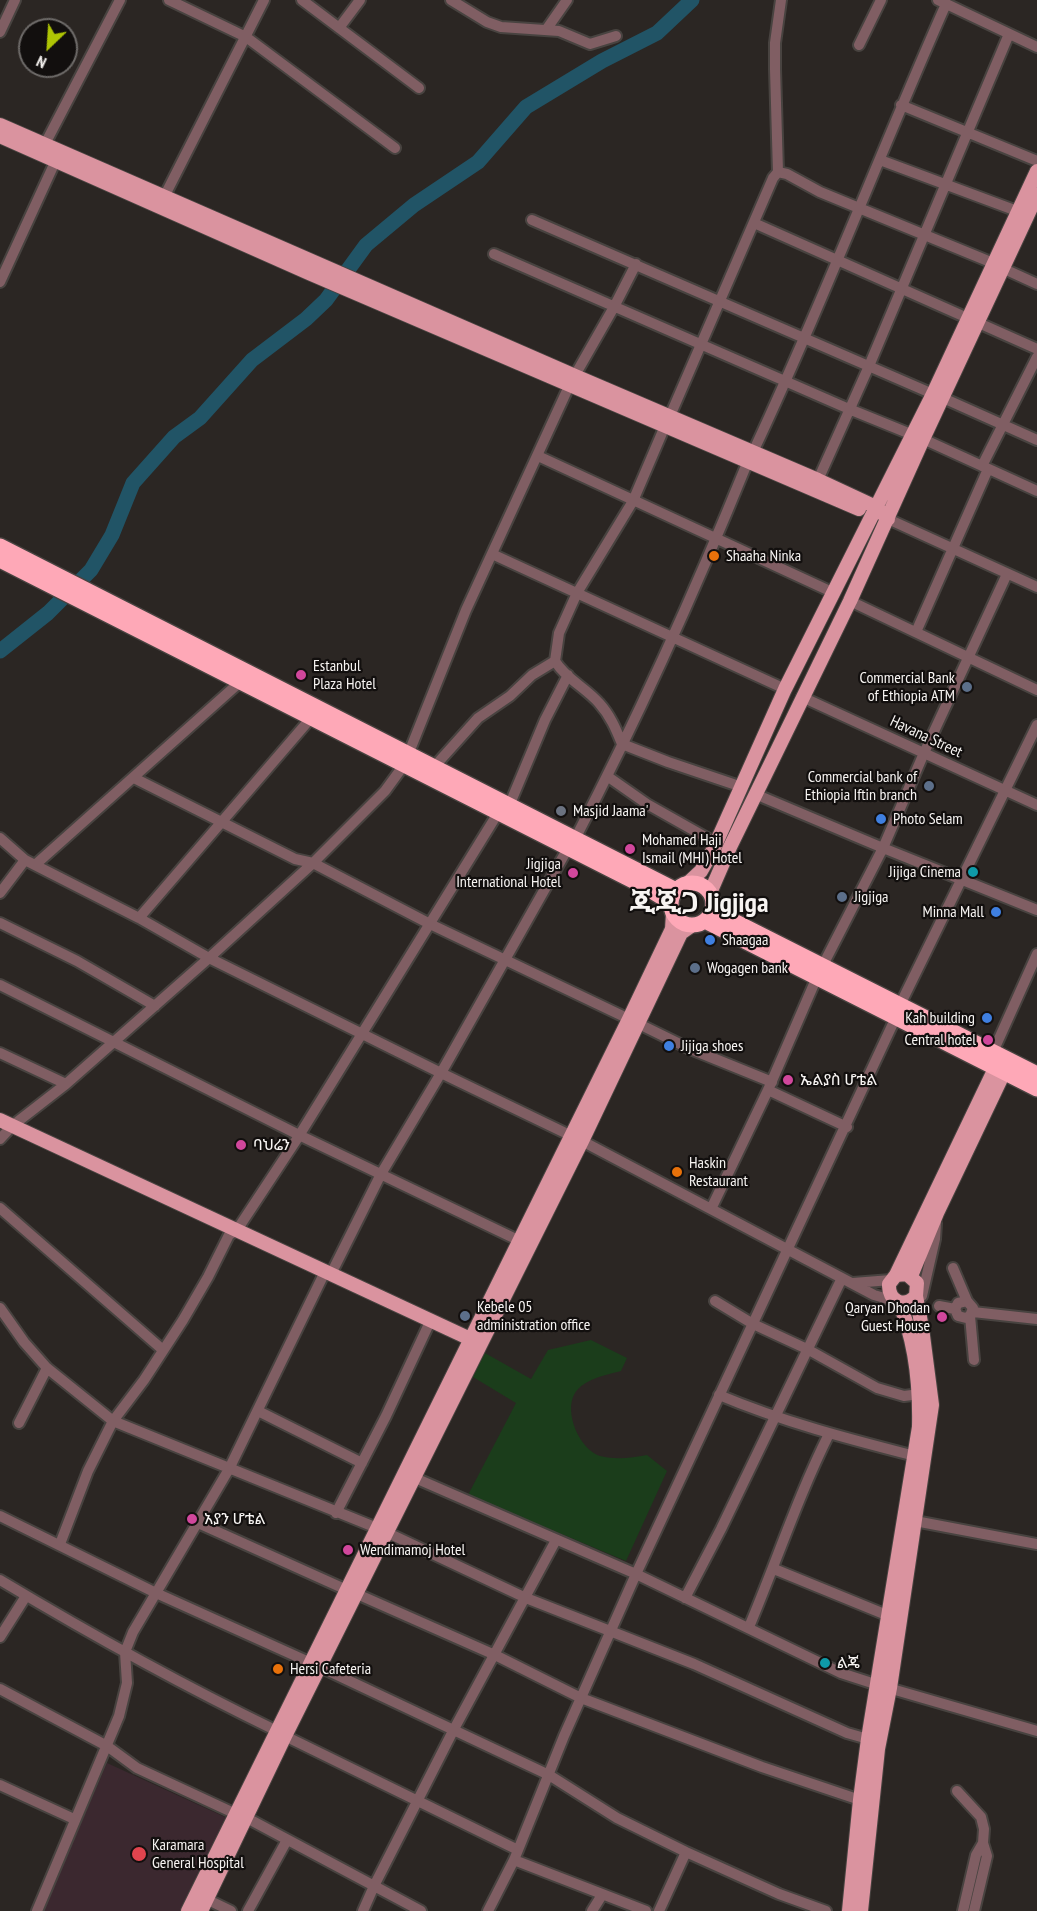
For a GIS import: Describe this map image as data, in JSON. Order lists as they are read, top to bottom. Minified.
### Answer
{"streets":{"street":["Havana Street"]},"districts":["ጂጂጋ Jigjiga"],"places":["Shaaha Ninka","Estanbul Plaza Hotel","Commercial Bank of Ethiopia ATM","Commercial bank of Ethiopia Iftin branch","Masjid Jaama'","Photo Selam","Mohamed Haji Ismail (MHI) Hotel","Jijiga Cinema","Jigjiga International Hotel","Jigjiga","Minna Mall","Shaagaa","Wogagen bank","Kah building","Central hotel","Jijiga shoes","ኤልያስ ሆቴል","ባህሬን","Haskin Restaurant","Kebele 05 administration office","Qaryan Dhodan Guest House","አያን ሆቴል","Wendimamoj Hotel","ልጄ","Hersi Cafeteria","Karamara General Hospital"],"north":"bottom left"}
